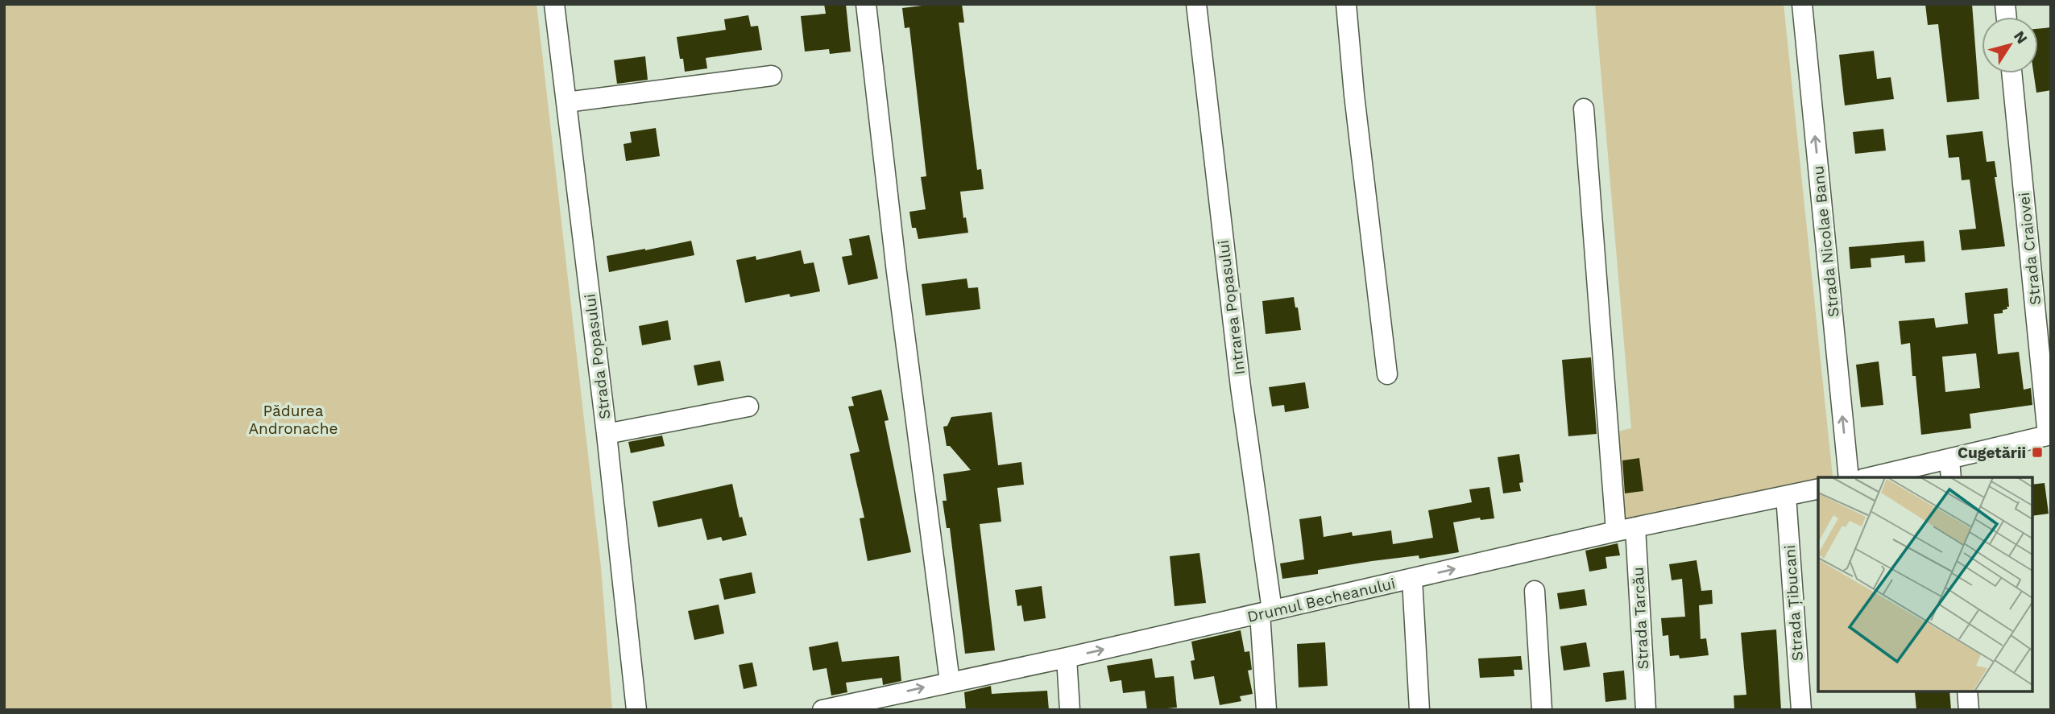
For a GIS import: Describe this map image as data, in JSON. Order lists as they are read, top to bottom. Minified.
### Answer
{"streets":{"street":["Strada Nicolae Banu","Strada Craiovei","Intrarea Popasului","Strada Popasului","Drumul Becheanului","Strada Țibucani","Strada Tarcău"]},"crossings":[["Intrarea Popasului","Drumul Becheanului"],["Drumul Becheanului","Strada Țibucani"],["Drumul Becheanului","Strada Tarcău"]],"one_way":["Strada Nicolae Banu","Drumul Becheanului"],"parks":["Pădurea Andronache"],"places":{"transit":["Cugetării"]},"north":"top right"}
